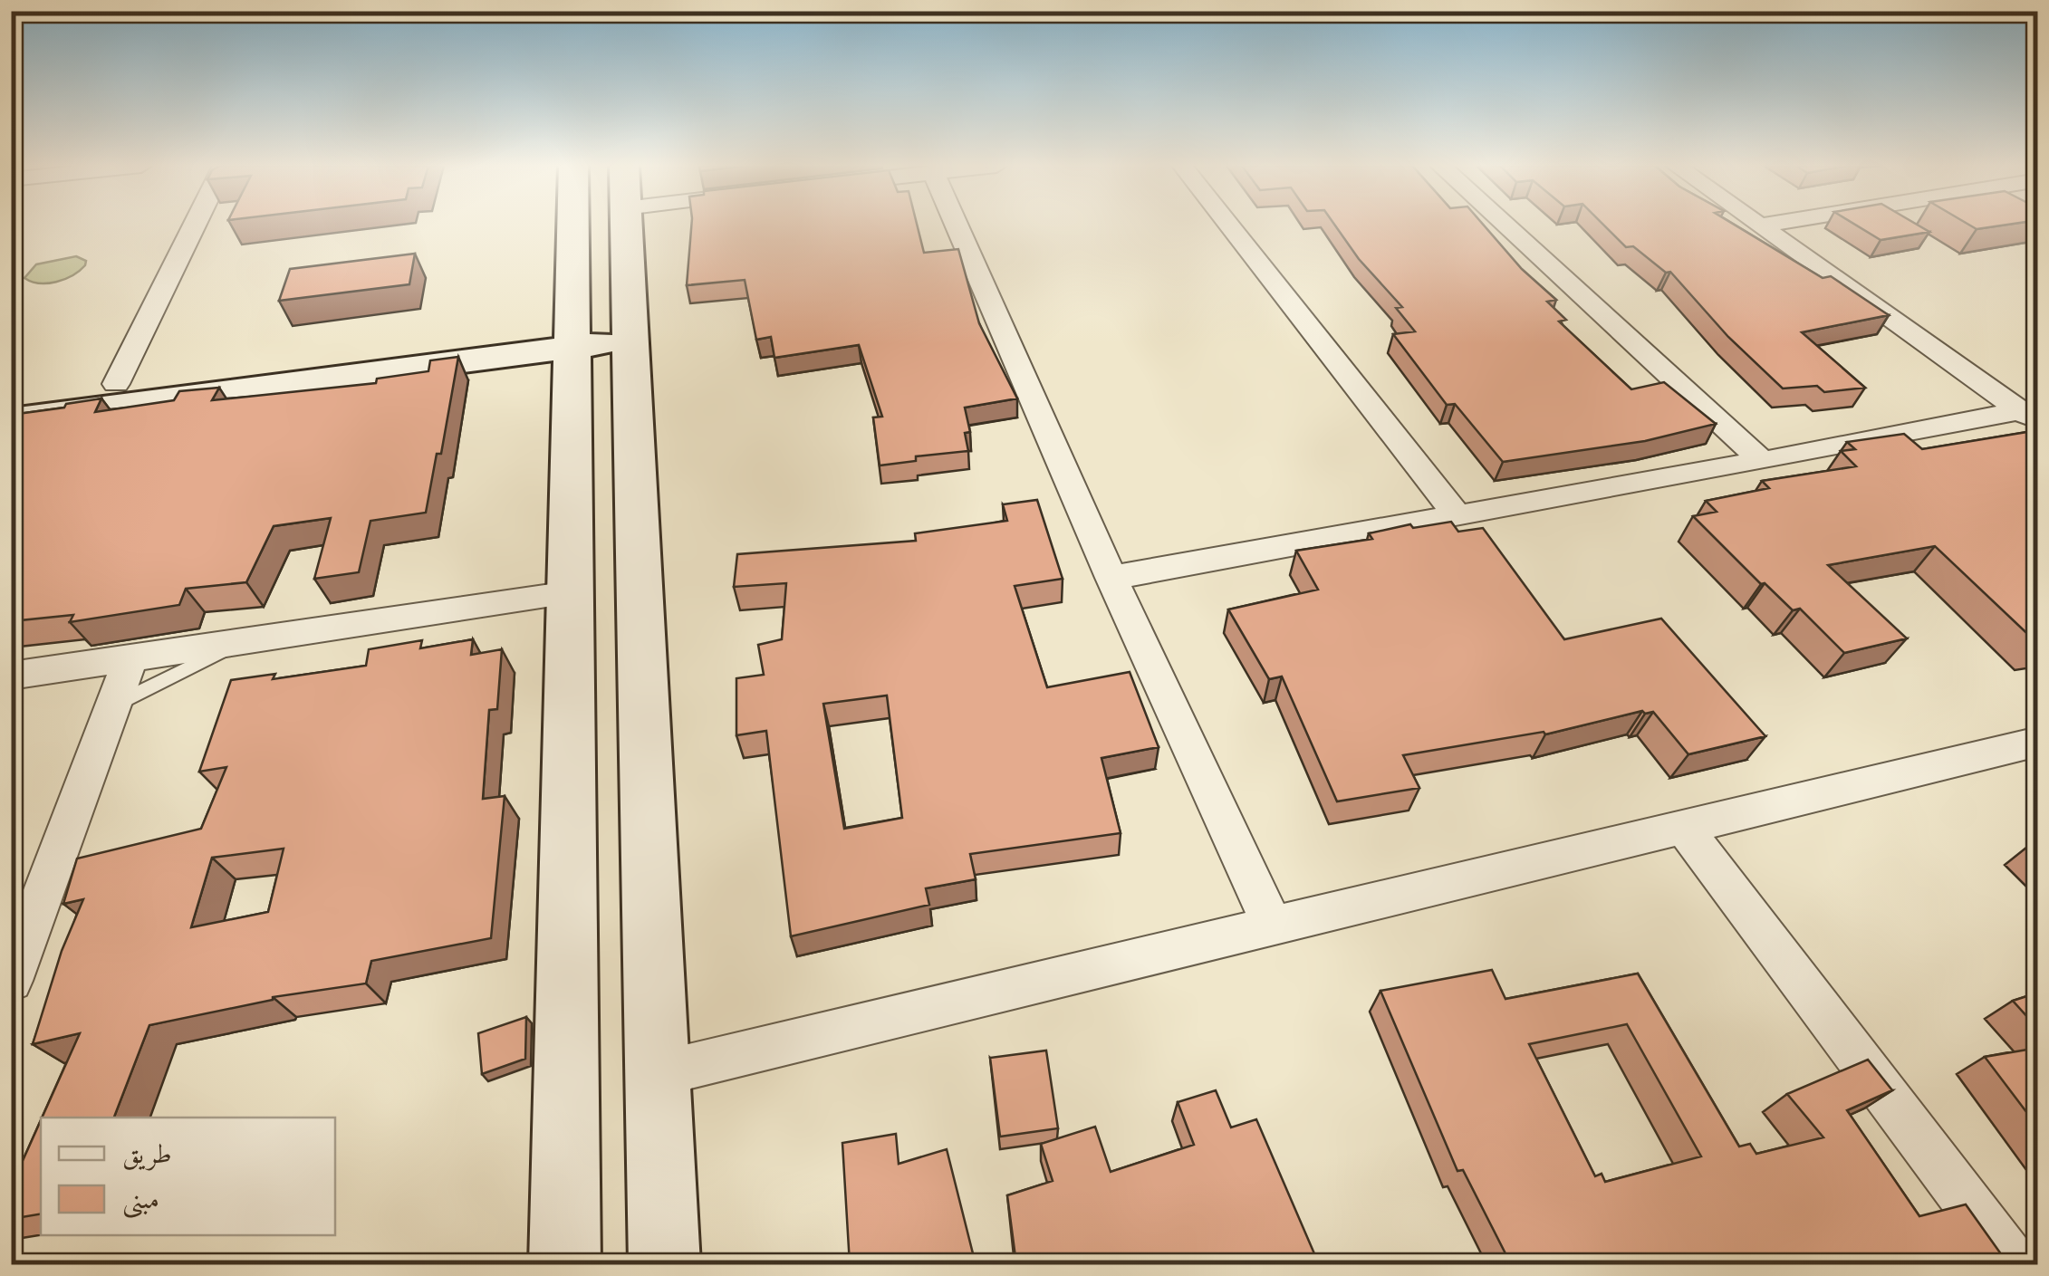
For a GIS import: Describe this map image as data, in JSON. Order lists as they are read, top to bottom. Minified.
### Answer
{"legend":["طريق","مبنى"]}
